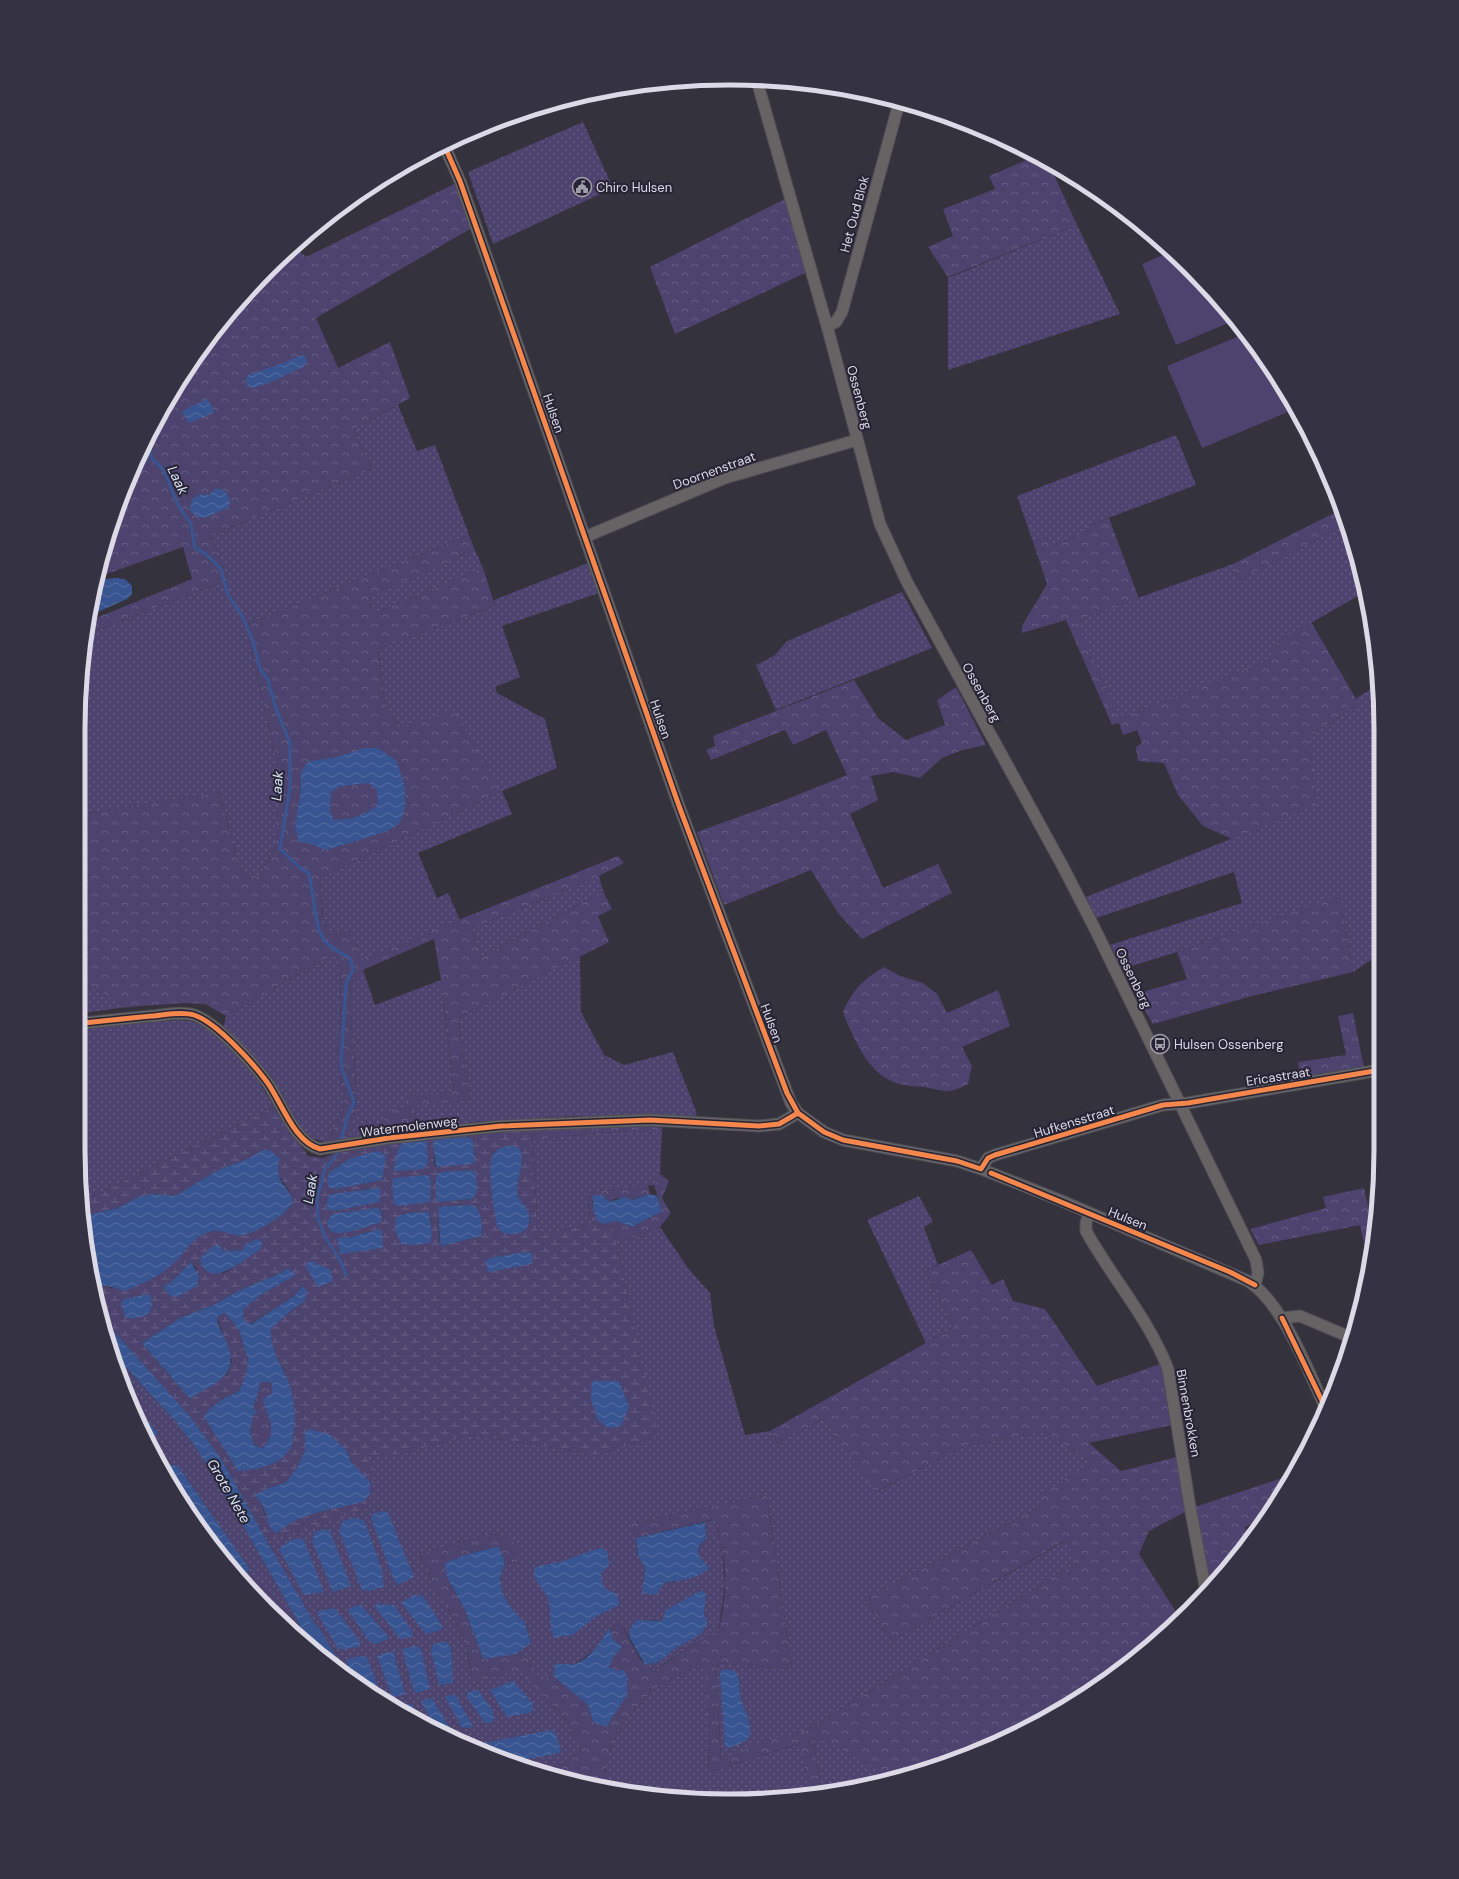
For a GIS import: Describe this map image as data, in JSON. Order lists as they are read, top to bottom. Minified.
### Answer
{"streets":{"street":["Het Oud Blok","Ossenberg","Hulsen","Doornenstraat","Ericastraat","Hufkensstraat","Watermolenweg","Binnenbrokken"]},"crossings":[["Het Oud Blok","Ossenberg"],["Ossenberg","Hulsen"],["Ossenberg","Doornenstraat"],["Ossenberg","Ericastraat"],["Ossenberg","Hufkensstraat"],["Hulsen","Doornenstraat"],["Hulsen","Hufkensstraat"],["Hulsen","Watermolenweg"],["Hulsen","Binnenbrokken"],["Ericastraat","Hufkensstraat"]],"water":["Laak","Grote Nete"],"places":{"public building":["Chiro Hulsen"],"bus stop":["Hulsen Ossenberg"]}}
